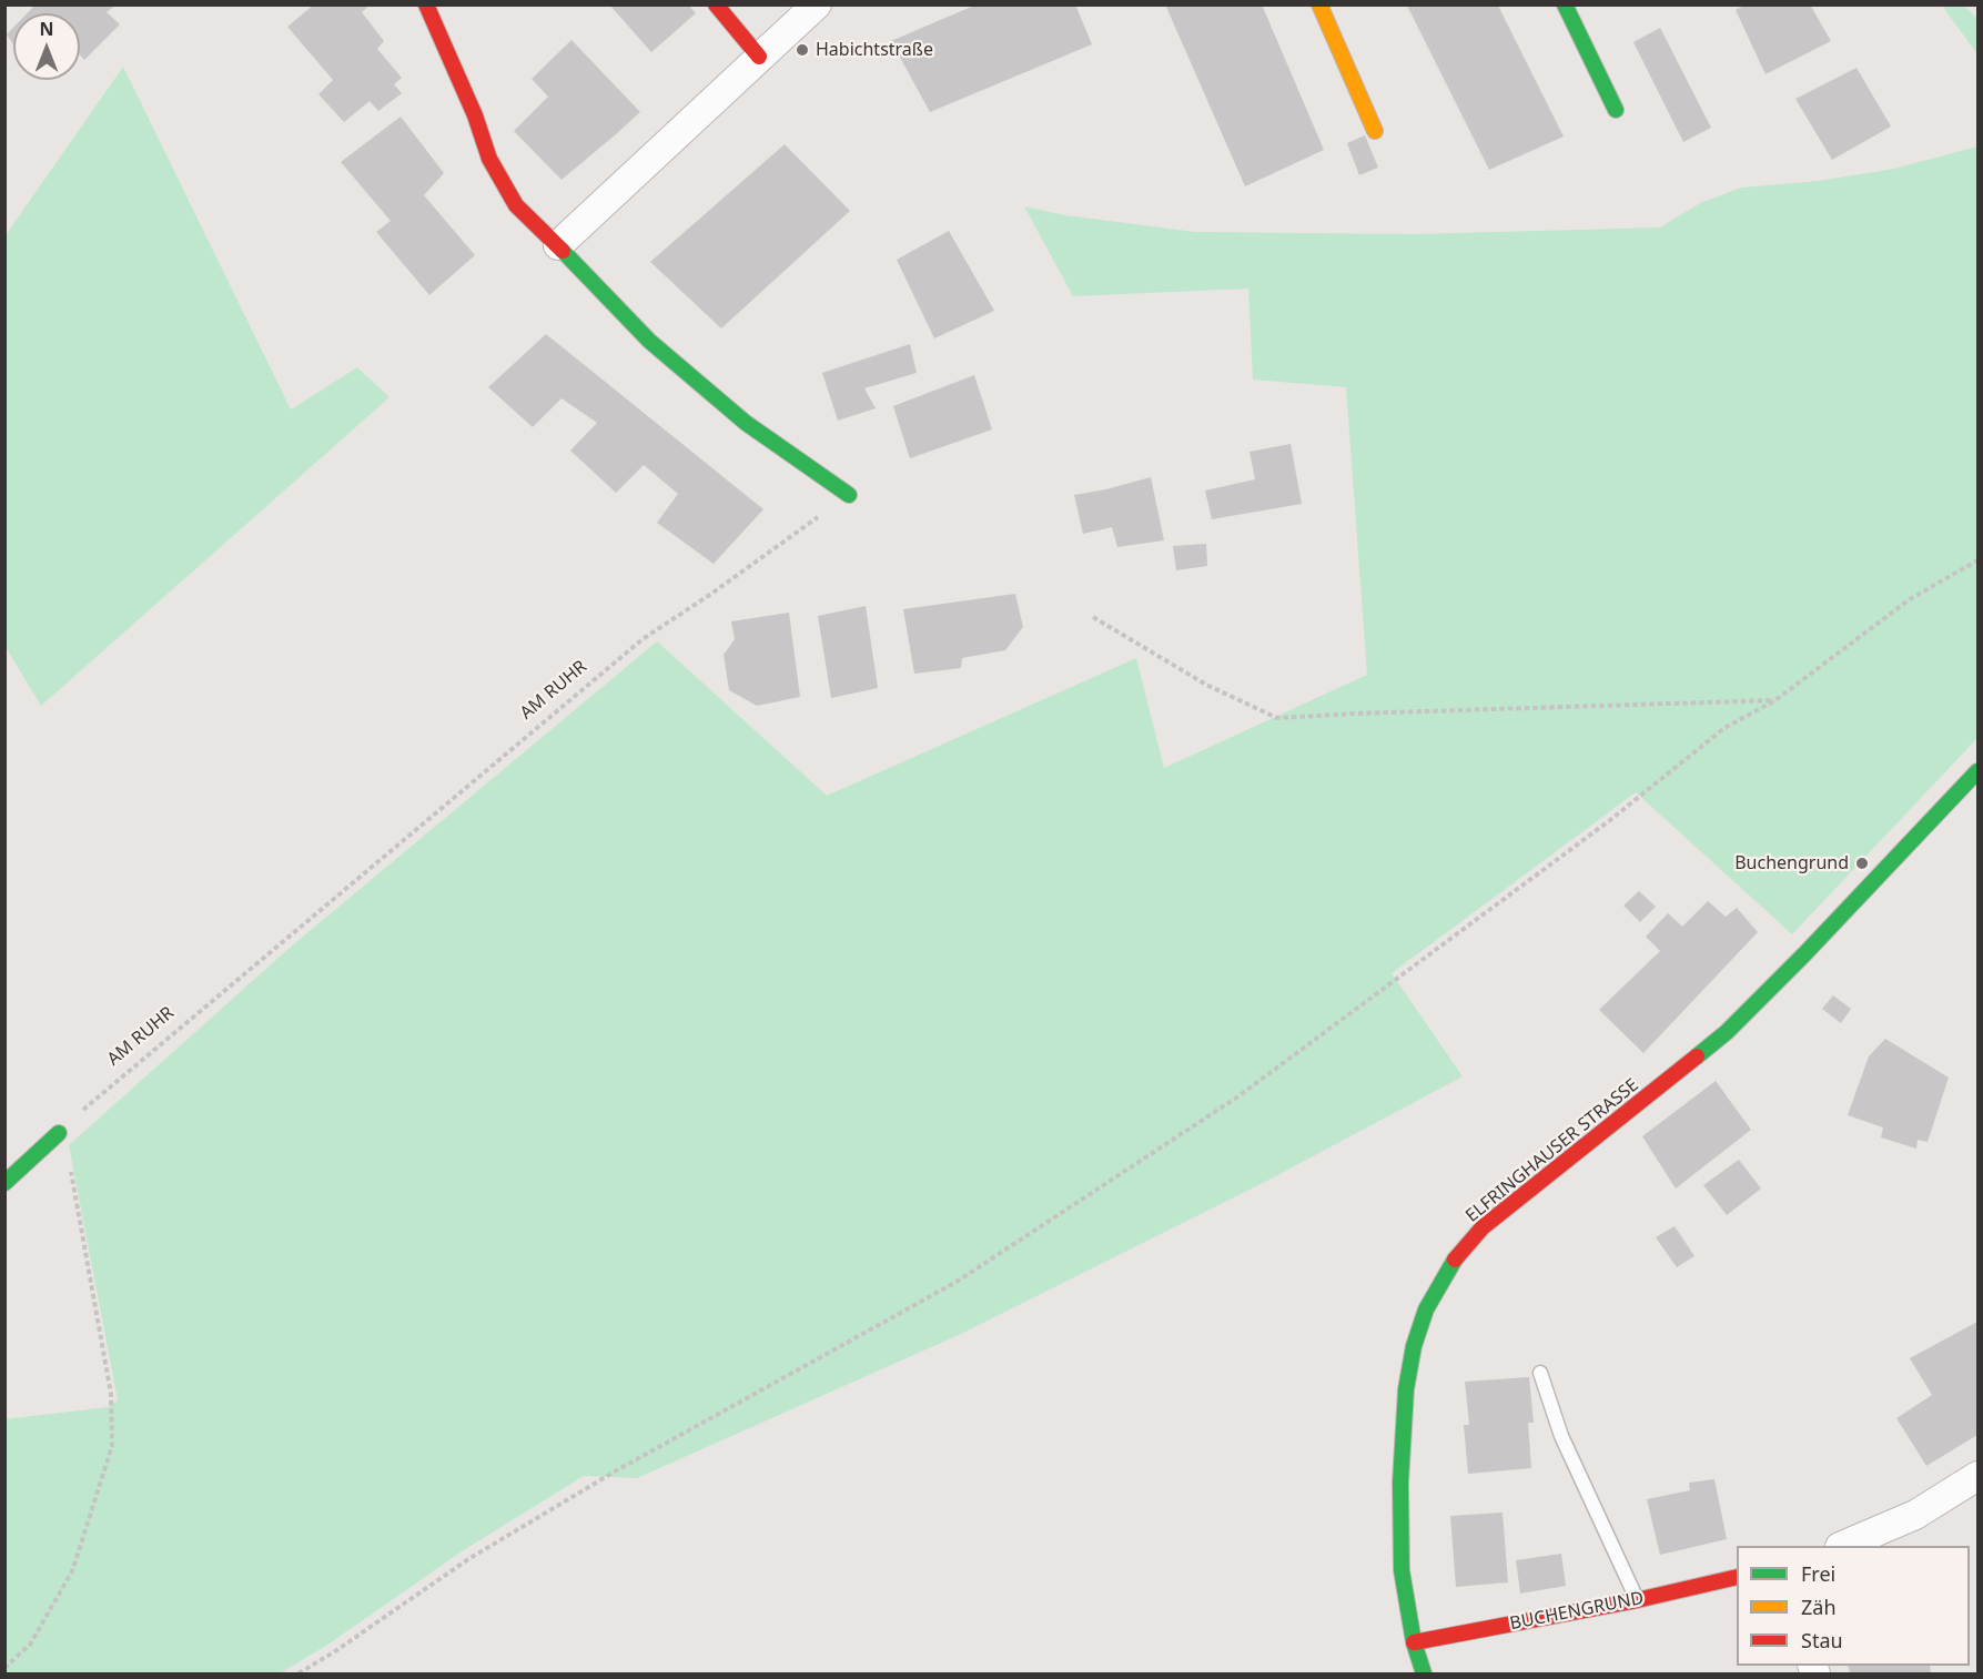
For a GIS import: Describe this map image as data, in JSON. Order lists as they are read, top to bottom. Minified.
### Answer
{"streets":{"street":["ELFRINGHAUSER STRASSE","BUCHENGRUND"],"path":["AM RUHR"]},"crossings":[["ELFRINGHAUSER STRASSE","BUCHENGRUND"]],"places":["Habichtstraße","Buchengrund"],"legend":["Frei","Zäh","Stau"],"north":"top"}
